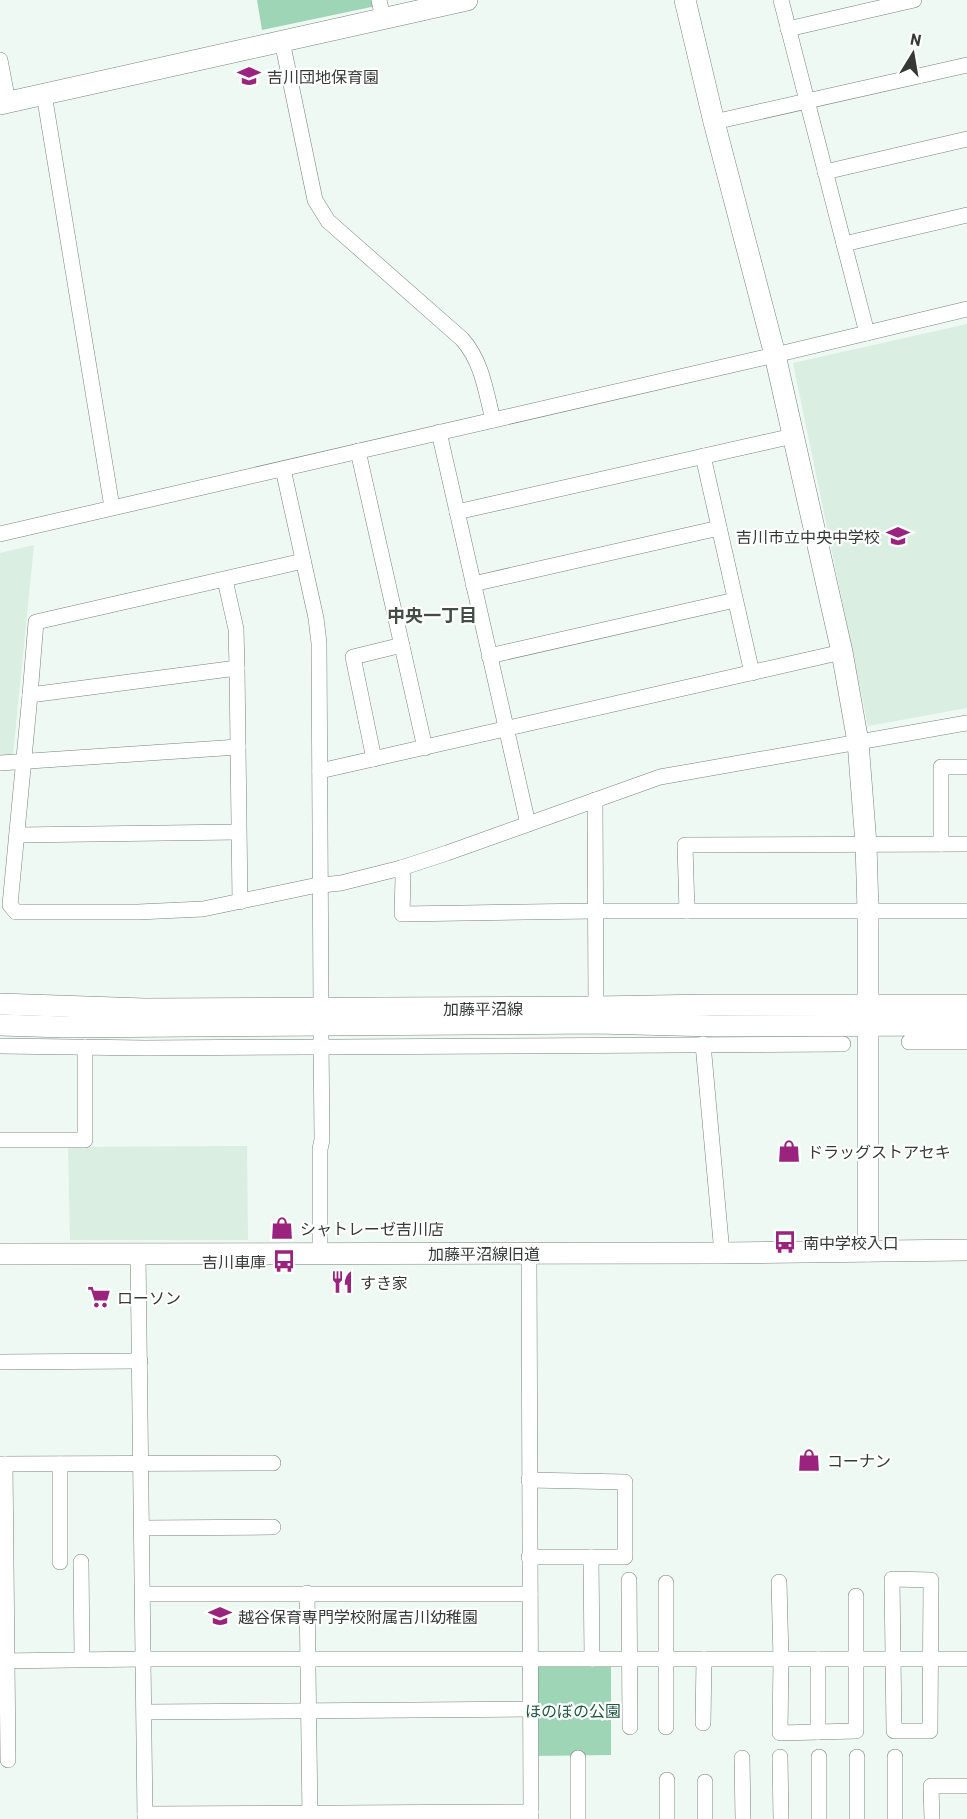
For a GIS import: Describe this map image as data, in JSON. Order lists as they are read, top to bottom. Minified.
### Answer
{"streets":{"street":["加藤平沼線","加藤平沼線旧道"]},"districts":["中央一丁目"],"parks":["ほのぼの公園"],"places":{"school or university":["吉川団地保育園","吉川市立中央中学校","越谷保育専門学校附属吉川幼稚園"],"shop":["ドラッグストアセキ","シャトレーゼ吉川店","コーナン"],"bus stop":["南中学校入口","吉川車庫"],"restaurant":["すき家"],"supermarket":["ローソン"]},"north":"top"}
